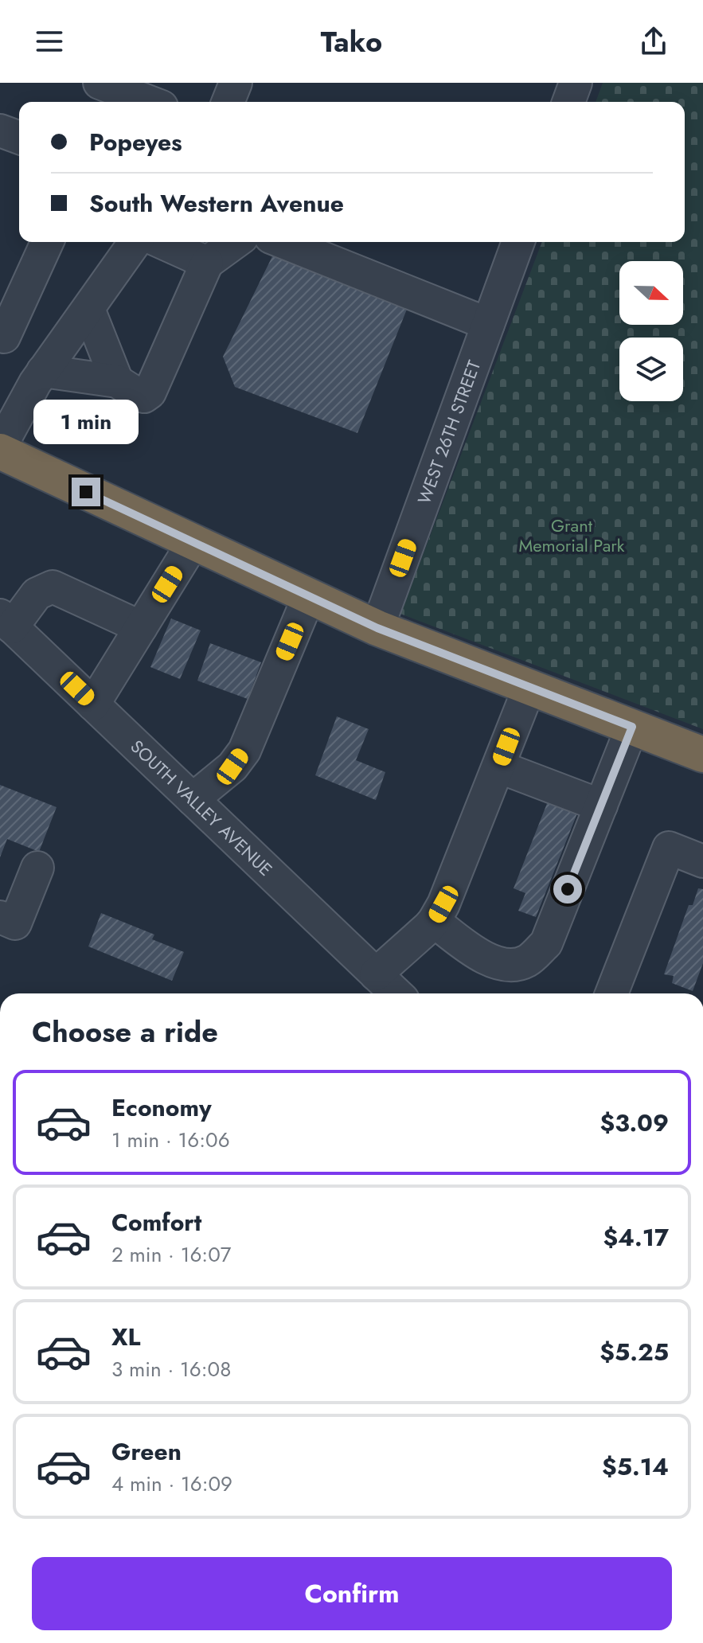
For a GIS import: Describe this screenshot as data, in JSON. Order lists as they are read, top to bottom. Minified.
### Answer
{"streets":{"street":["WEST 26TH STREET","SOUTH VALLEY AVENUE"]},"parks":["Grant Memorial Park"],"north":"right","page":{"header":"Tako","banner":["Popeyes","South Western Avenue"],"bubble":"1 min","heading":"Choose a ride","list":[{"name":"Economy","note":"1 min · 16:06","value":"$3.09"},{"name":"Comfort","note":"2 min · 16:07","value":"$4.17"},{"name":"XL","note":"3 min · 16:08","value":"$5.25"},{"name":"Green","note":"4 min · 16:09","value":"$5.14"}],"buttons":"Confirm"}}
